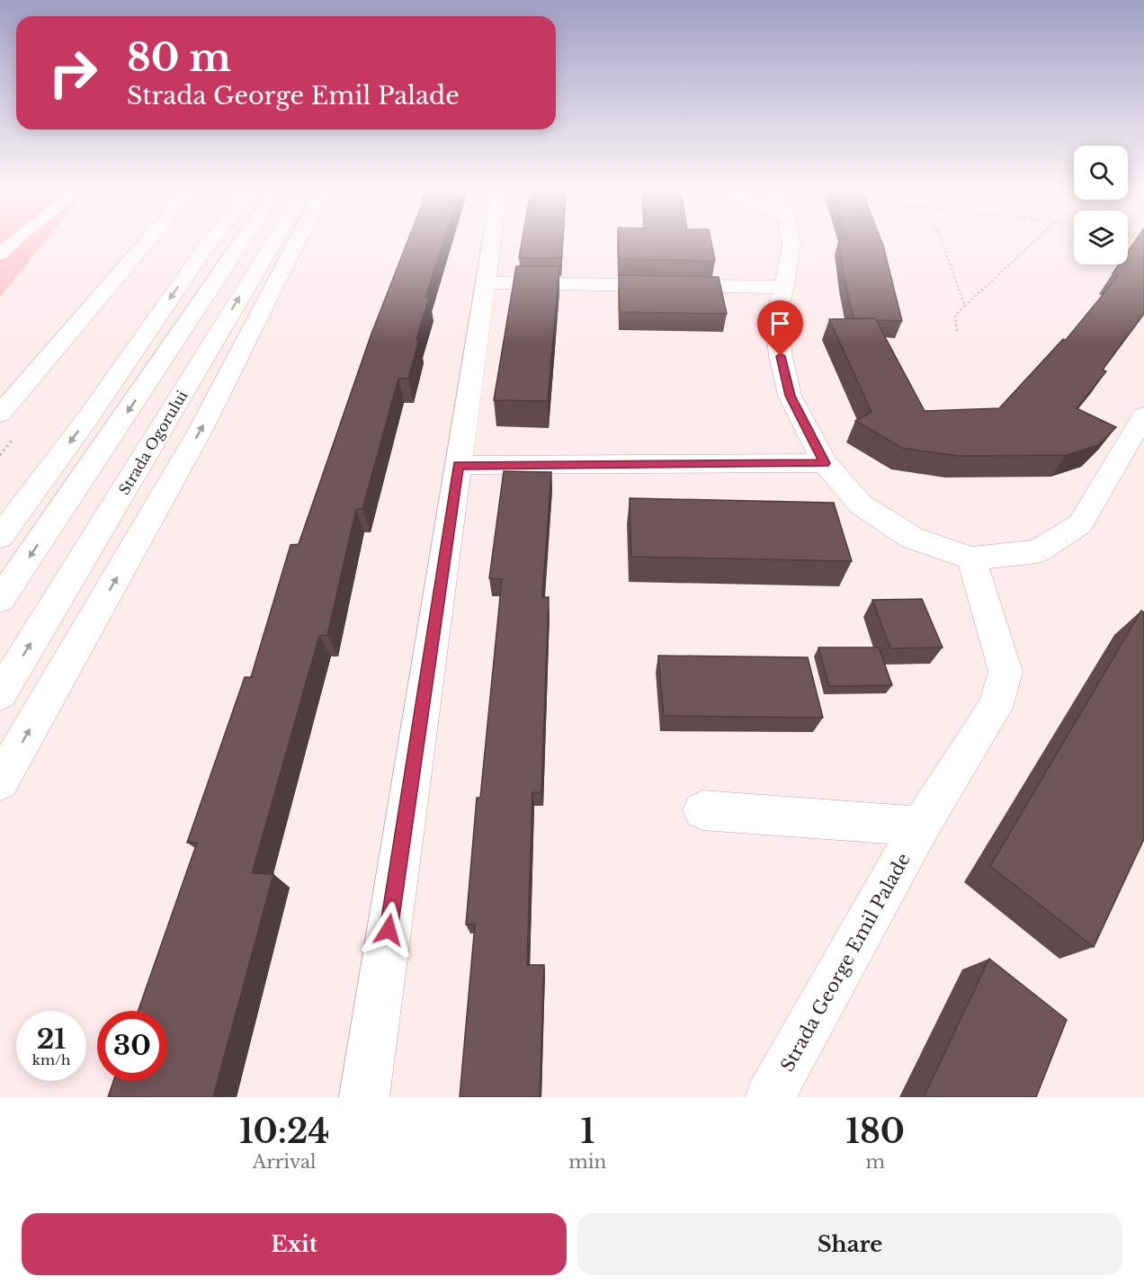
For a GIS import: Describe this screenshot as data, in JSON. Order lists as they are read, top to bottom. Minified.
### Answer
{"streets":{"main road":["Strada Ogorului","Strada George Emil Palade"]},"page":{"turn":["80 m","Strada George Emil Palade"],"speed":"21 km/h","limit":"30","eta":["10:24","Arrival","1","min","180","m"],"buttons":["Exit","Share"]}}
